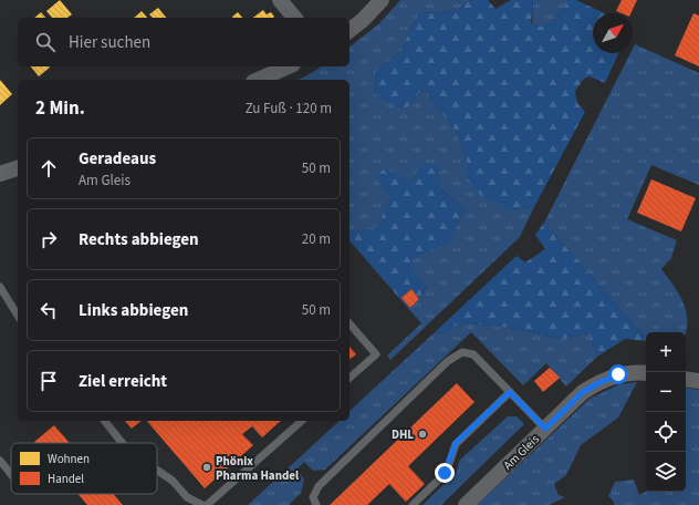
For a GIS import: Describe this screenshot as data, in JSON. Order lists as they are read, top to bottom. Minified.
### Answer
{"streets":{"street":["Am Gleis"]},"places":["DHL","Phönix Pharma Handel"],"legend":["Wohnen","Handel"],"north":"top right","page":{"search":"Hier suchen","heading":["2 Min.","Zu Fuß · 120 m"],"list":[["Geradeaus","Am Gleis","50 m"],["Rechts abbiegen","20 m"],["Links abbiegen","50 m"],"Ziel erreicht"],"map_buttons":["+","−"]}}
